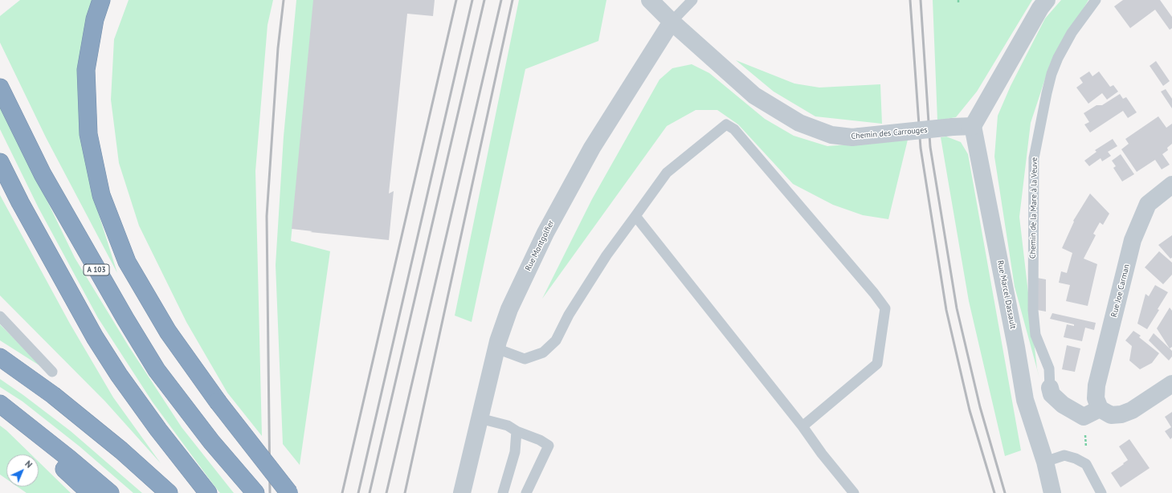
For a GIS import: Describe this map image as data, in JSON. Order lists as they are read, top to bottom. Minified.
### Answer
{"streets":{"highway":["A 103"],"street":["Chemin des Carrouges","Rue Montgolfier","Rue Joe Carman","Rue Marcel Dassault"],"lane":["Chemin de la Mare à la Veuve"]},"crossings":[["Chemin des Carrouges","Rue Montgolfier"],["Chemin des Carrouges","Rue Marcel Dassault"]],"north":"top right"}
